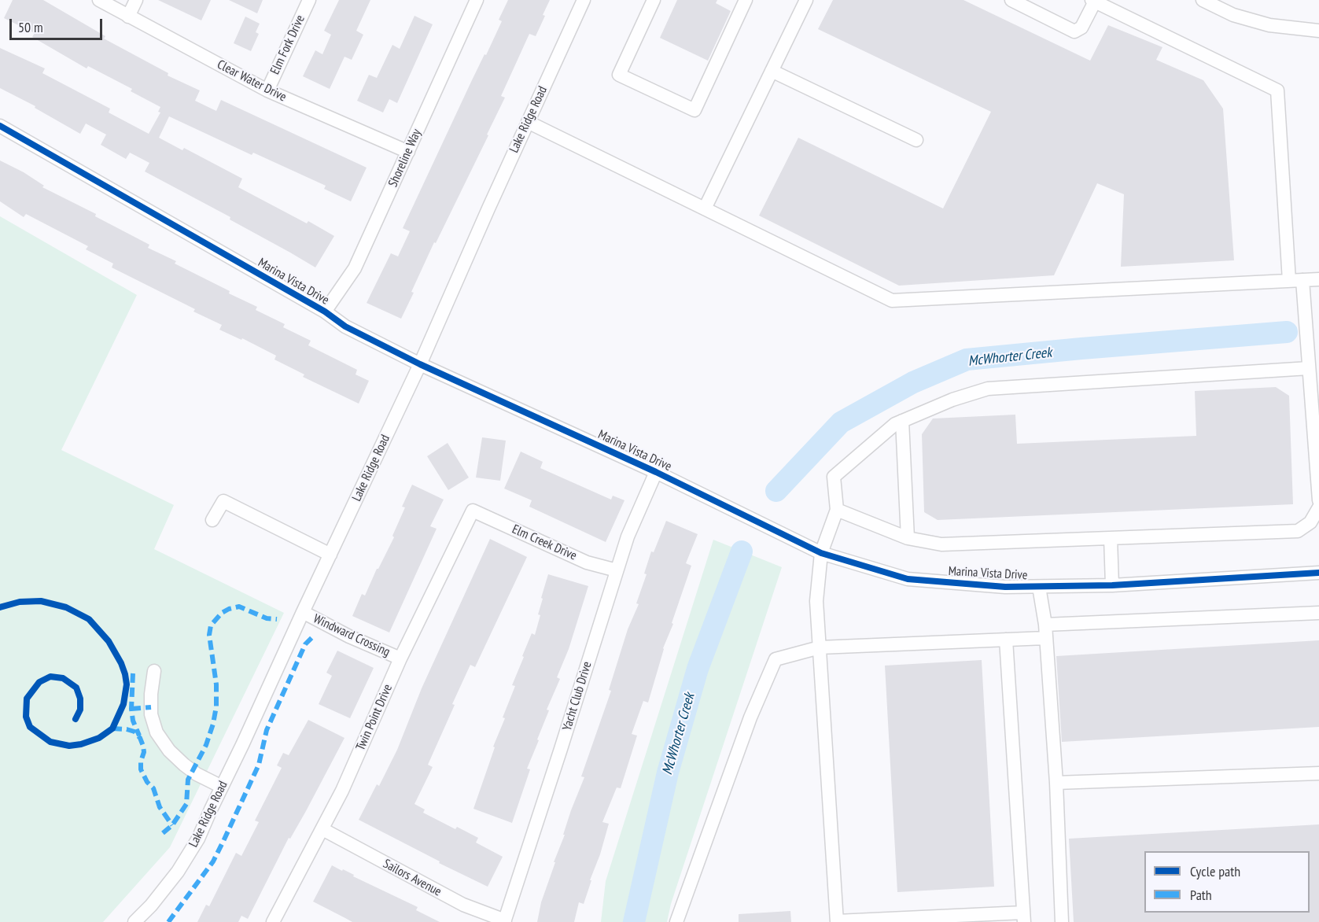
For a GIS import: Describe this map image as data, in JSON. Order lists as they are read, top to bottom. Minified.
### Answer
{"streets":{"street":["Elm Fork Drive","Clear Water Drive","Lake Ridge Road","Shoreline Way","Marina Vista Drive","Elm Creek Drive","Windward Crossing","Yacht Club Drive","Twin Point Drive","Sailors Avenue"]},"crossings":[["Elm Fork Drive","Clear Water Drive"],["Clear Water Drive","Shoreline Way"],["Lake Ridge Road","Marina Vista Drive"],["Lake Ridge Road","Windward Crossing"],["Shoreline Way","Marina Vista Drive"],["Marina Vista Drive","Yacht Club Drive"],["Elm Creek Drive","Yacht Club Drive"],["Elm Creek Drive","Twin Point Drive"],["Windward Crossing","Twin Point Drive"],["Yacht Club Drive","Sailors Avenue"],["Twin Point Drive","Sailors Avenue"]],"water":["McWhorter Creek"],"legend":["Cycle path","Path"],"scale_bar":"50 m"}
